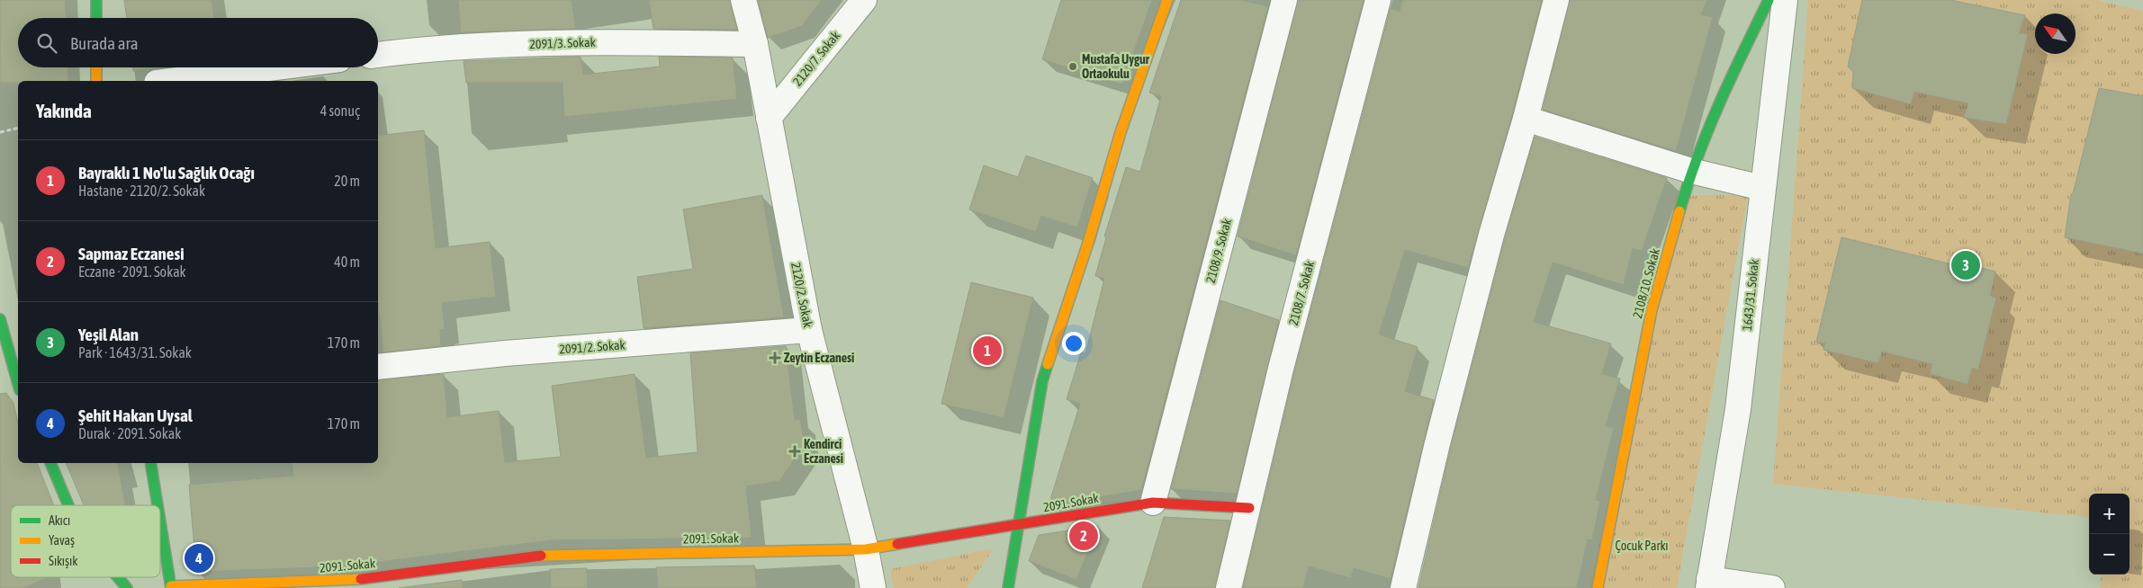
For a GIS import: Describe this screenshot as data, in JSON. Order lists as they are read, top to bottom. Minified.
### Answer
{"streets":{"street":["2091/3. Sokak","2120/7. Sokak","2108/9. Sokak","2108/10. Sokak","2108/7. Sokak","2120/2. Sokak","1643/31. Sokak","2091/2. Sokak","2091. Sokak"]},"crossings":[["2091/3. Sokak","2120/2. Sokak"],["2120/7. Sokak","2120/2. Sokak"],["2108/9. Sokak","2091. Sokak"],["2108/7. Sokak","2091. Sokak"],["2120/2. Sokak","2091/2. Sokak"],["2120/2. Sokak","2091. Sokak"]],"parks":["Çocuk Parkı"],"places":{"other":["Mustafa Uygur Ortaokulu"],"health":["Zeytin Eczanesi","Kendirci Eczanesi"]},"legend":["Akıcı","Yavaş","Sıkışık"],"north":"top left","page":{"search":"Burada ara","heading":["Yakında","4 sonuç"],"list":[{"mark":"1","name":"Bayraklı 1 No'lu Sağlık Ocağı","note":"Hastane · 2120/2. Sokak","value":"20 m"},{"mark":"2","name":"Sapmaz Eczanesi","note":"Eczane · 2091. Sokak","value":"40 m"},{"mark":"3","name":"Yeşil Alan","note":"Park · 1643/31. Sokak","value":"170 m"},{"mark":"4","name":"Şehit Hakan Uysal","note":"Durak · 2091. Sokak","value":"170 m"}],"pins":["3","1","2","4"],"map_buttons":["+","−"]}}
